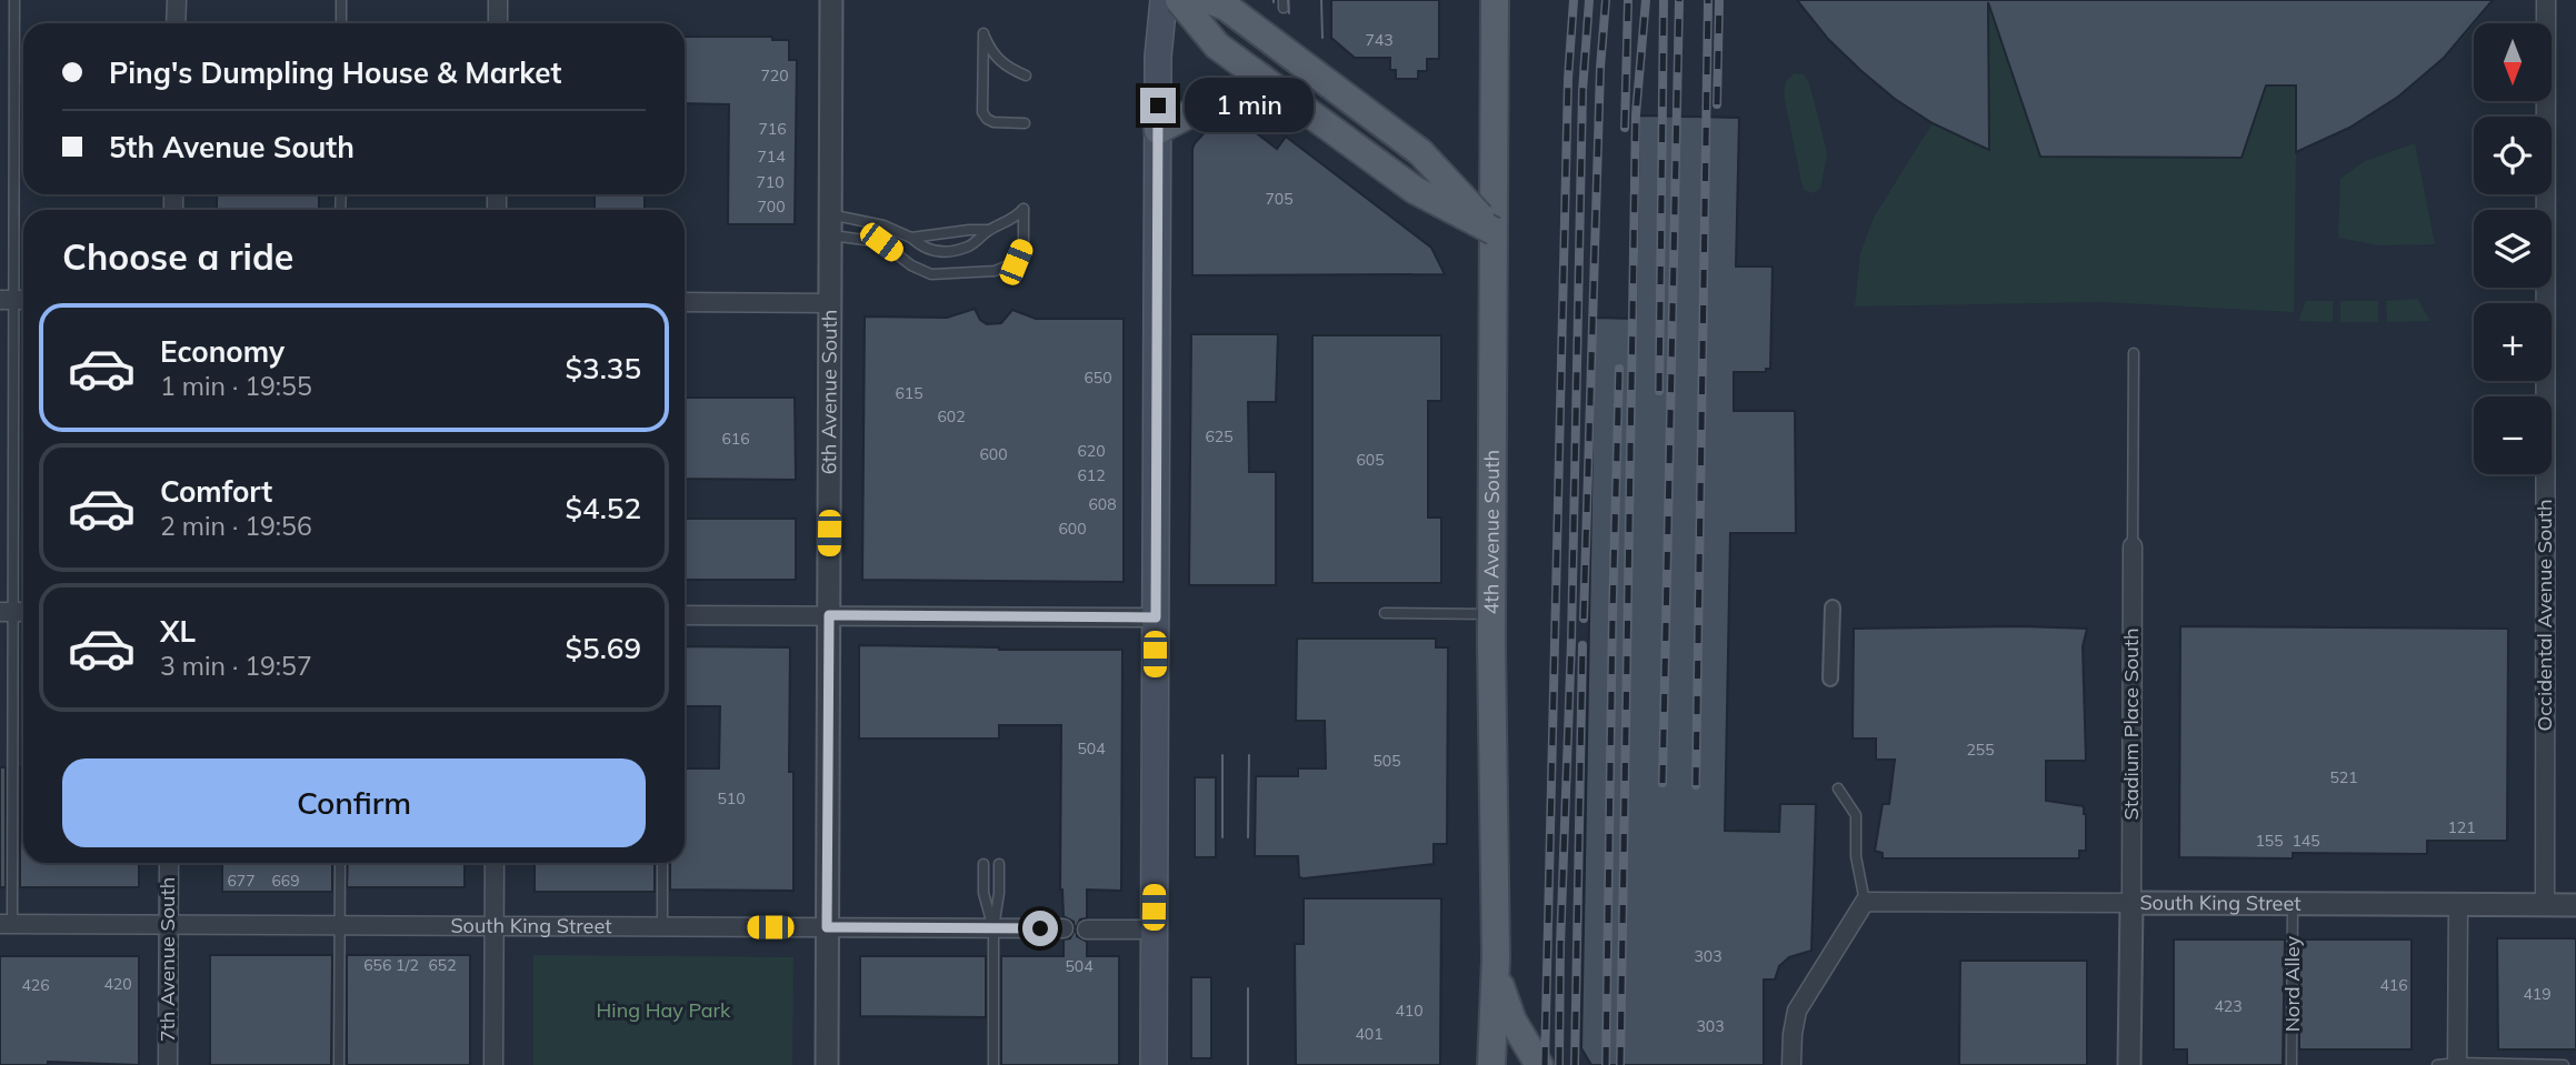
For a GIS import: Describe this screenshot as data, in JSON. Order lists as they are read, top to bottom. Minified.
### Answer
{"streets":{"main road":["4th Avenue South"],"street":["6th Avenue South","Occidental Avenue South","Stadium Place South","South King Street","7th Avenue South"],"lane":["Nord Alley"]},"crossings":[["6th Avenue South","South King Street"],["Occidental Avenue South","South King Street"],["Stadium Place South","South King Street"],["South King Street","7th Avenue South"],["South King Street","Nord Alley"]],"parks":["Hing Hay Park"],"house_numbers":["743","720","716","714","710","705","700","650","615","602","625","616","620","600","605","612","608","600","504","255","505","521","510","121","155","145","677","669","303","656 1/2","652","504","420","426","416","419","423","410","303","401"],"north":"bottom","page":{"map_buttons":["+","−"],"banner":["Ping's Dumpling House & Market","5th Avenue South"],"bubble":"1 min","heading":"Choose a ride","list":[{"name":"Economy","note":"1 min · 19:55","value":"$3.35"},{"name":"Comfort","note":"2 min · 19:56","value":"$4.52"},{"name":"XL","note":"3 min · 19:57","value":"$5.69"}],"buttons":"Confirm"}}
